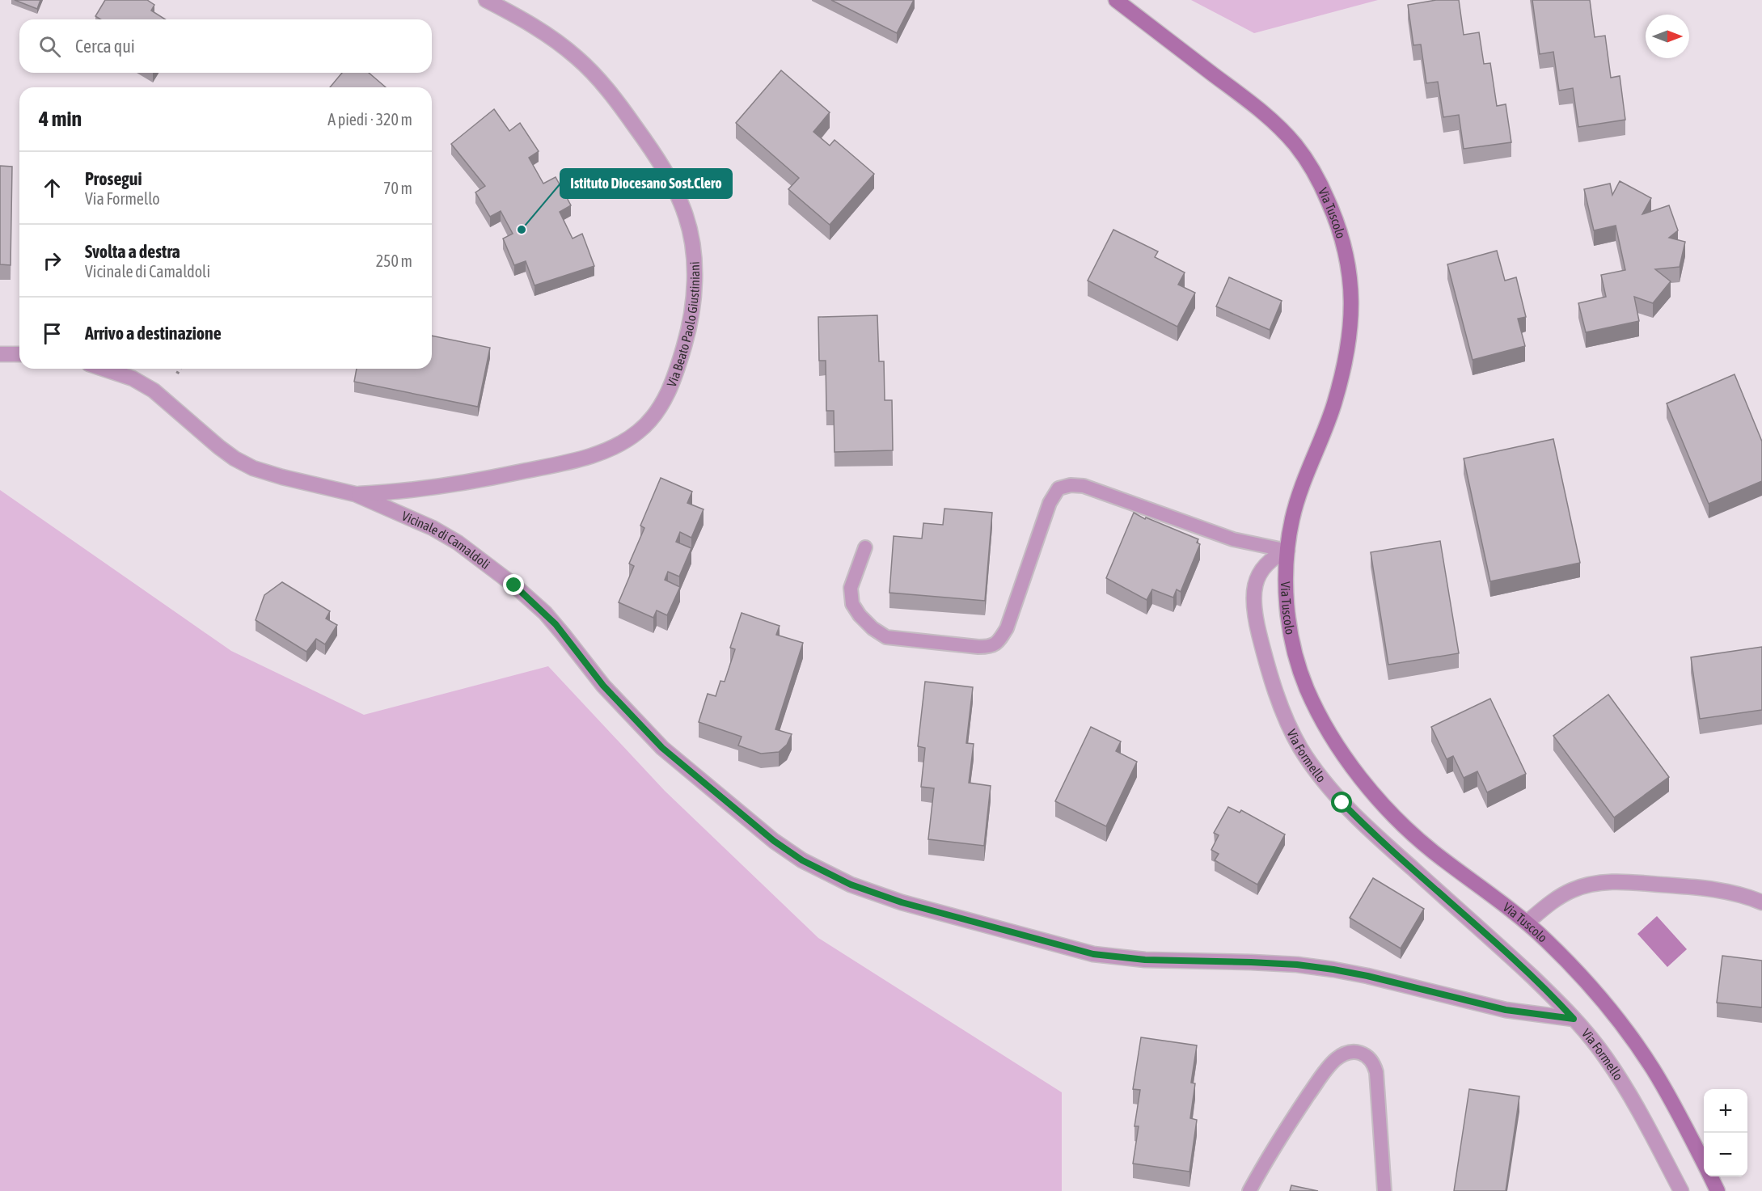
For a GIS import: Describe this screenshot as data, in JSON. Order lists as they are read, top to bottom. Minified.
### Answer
{"streets":{"street":["Via Tuscolo","Via Beato Paolo Giustiniani","Vicinale di Camaldoli","Via Formello"]},"crossings":[["Via Tuscolo","Via Formello"],["Via Beato Paolo Giustiniani","Vicinale di Camaldoli"],["Vicinale di Camaldoli","Via Formello"]],"places":["Istituto Diocesano Sost.Clero"],"north":"right","page":{"search":"Cerca qui","heading":["4 min","A piedi · 320 m"],"list":[["Prosegui","Via Formello","70 m"],["Svolta a destra","Vicinale di Camaldoli","250 m"],"Arrivo a destinazione"],"map_buttons":["+","−"]}}
